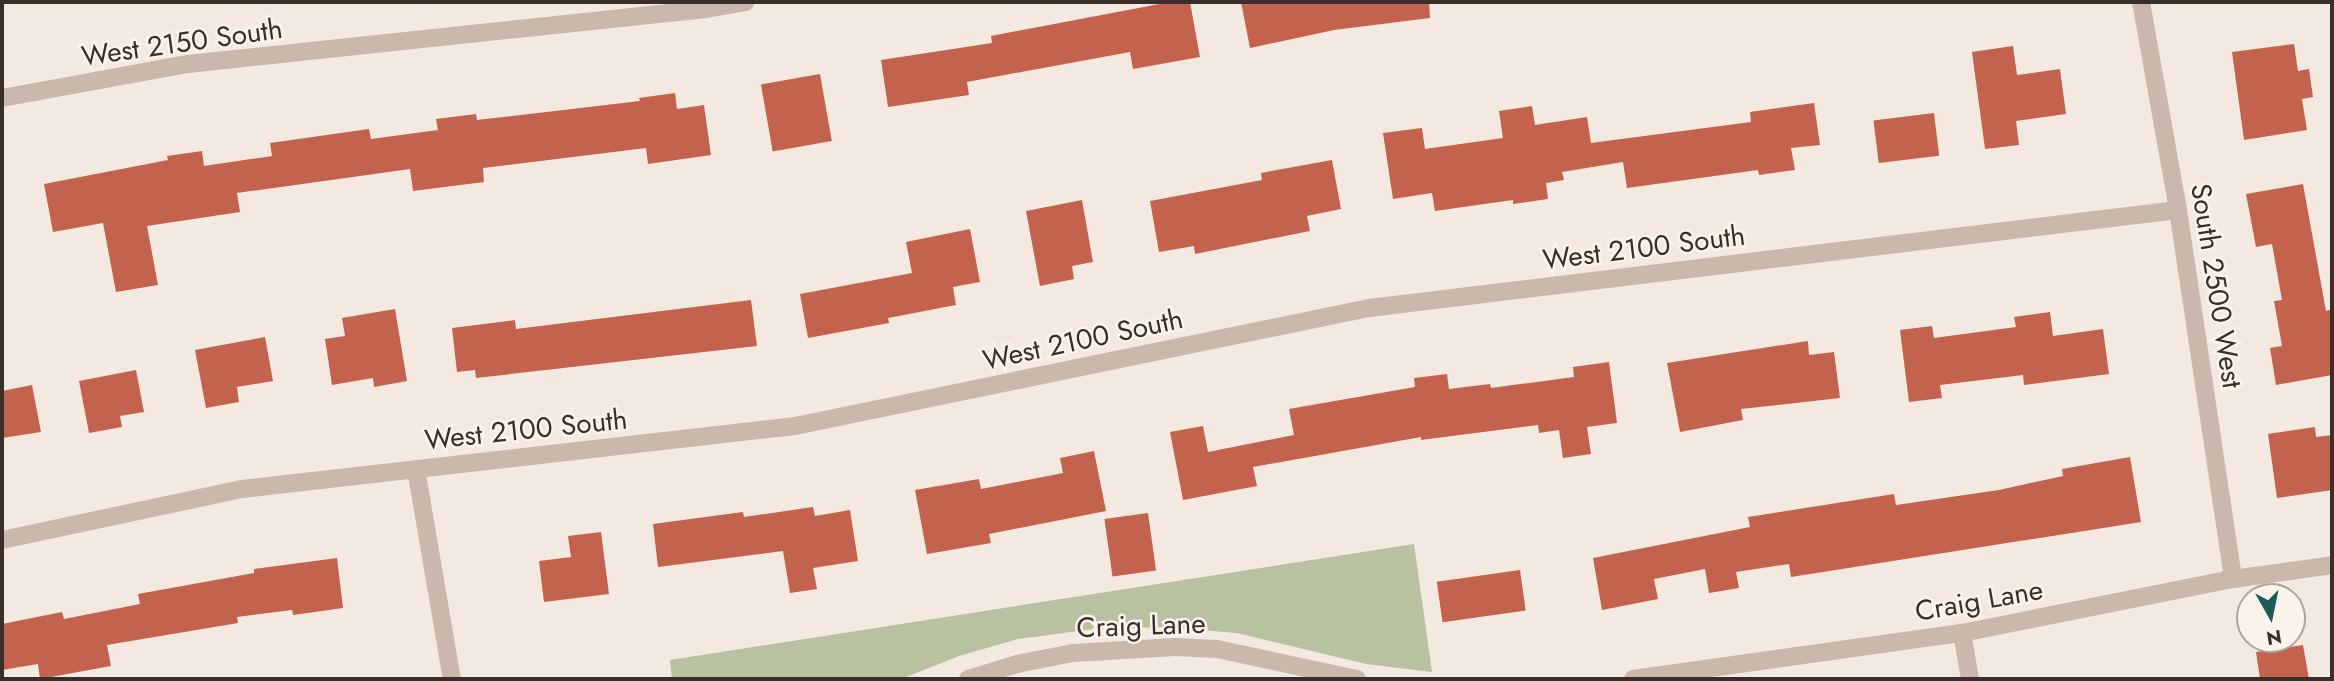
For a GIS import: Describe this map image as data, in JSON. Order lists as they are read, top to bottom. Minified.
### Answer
{"streets":{"street":["West 2150 South","West 2100 South","South 2500 West","Craig Lane"]},"crossings":[["West 2100 South","South 2500 West"],["South 2500 West","Craig Lane"]],"north":"bottom"}
